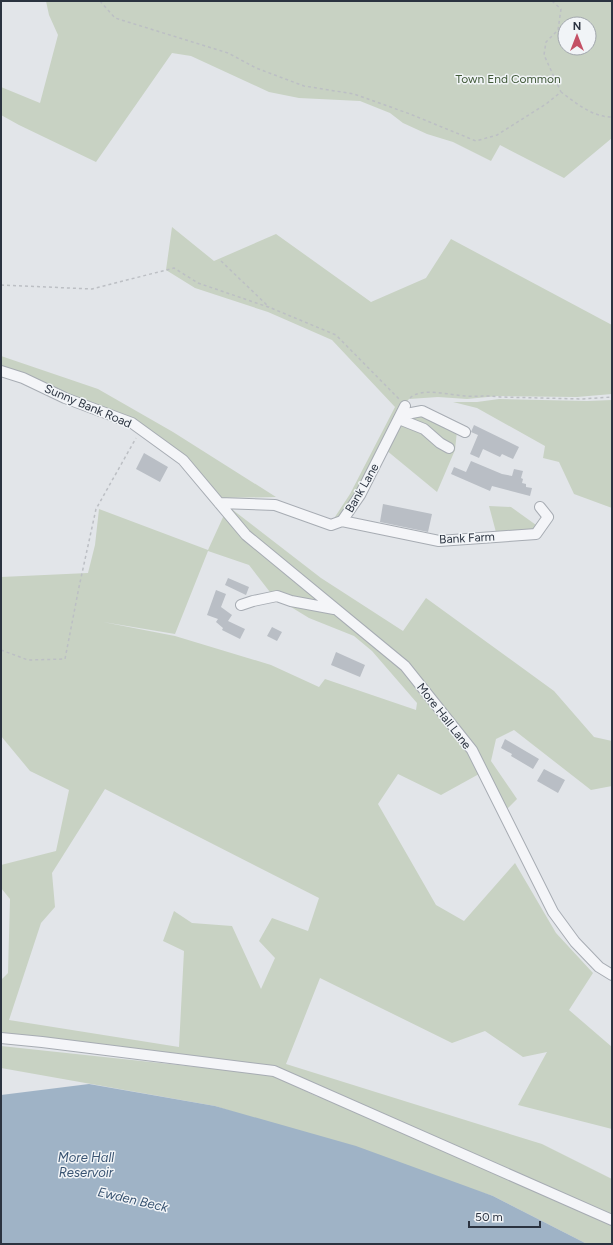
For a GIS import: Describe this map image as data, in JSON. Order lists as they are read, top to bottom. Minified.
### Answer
{"streets":{"street":["Sunny Bank Road","Bank Lane","Bank Farm","More Hall Lane"]},"crossings":[["Sunny Bank Road","Bank Lane"],["Sunny Bank Road","More Hall Lane"],["Bank Lane","Bank Farm"],["Bank Lane","More Hall Lane"]],"water":["More Hall Reservoir","Ewden Beck"],"parks":["Town End Common"],"scale_bar":"50 m","north":"top"}
